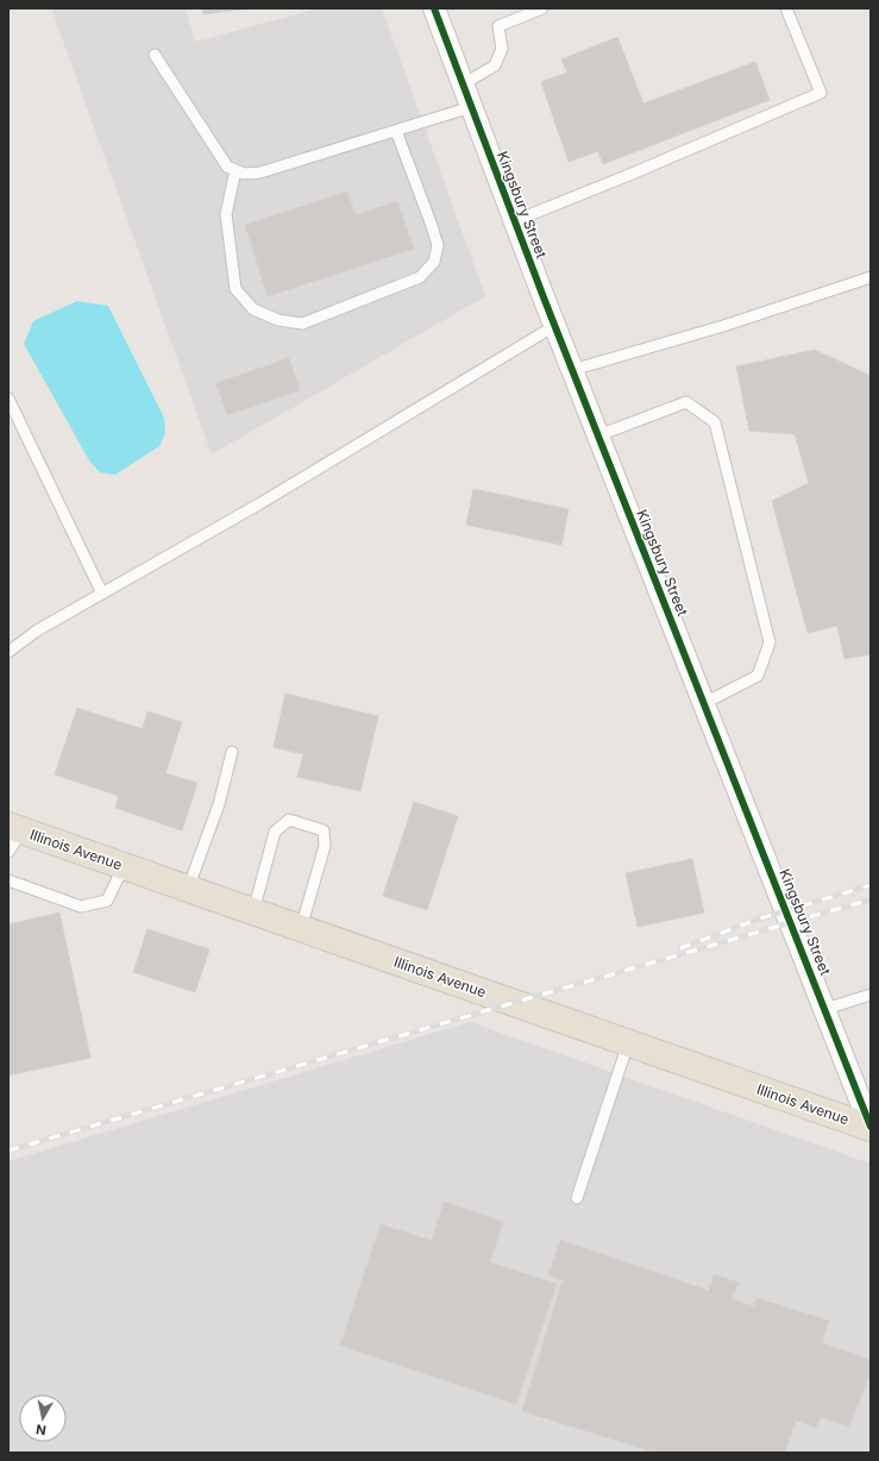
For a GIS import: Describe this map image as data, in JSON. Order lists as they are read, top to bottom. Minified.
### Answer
{"streets":{"main road":["Illinois Avenue"],"street":["Kingsbury Street"]},"crossings":[["Kingsbury Street","Illinois Avenue"]],"north":"bottom"}
